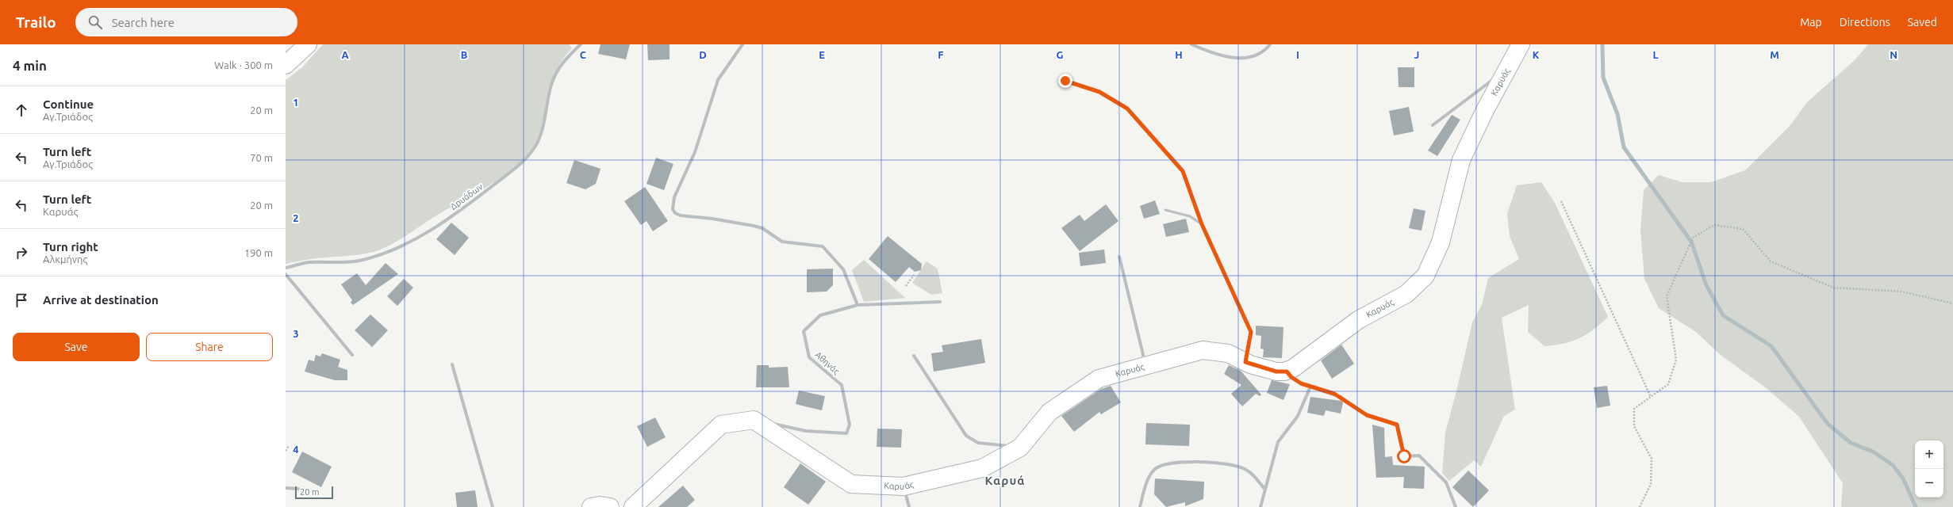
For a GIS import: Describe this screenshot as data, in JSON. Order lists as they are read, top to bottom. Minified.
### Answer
{"streets":{"street":["Καρυάς","Δρυάδων","Αθηνάς"]},"districts":["Καρυά"],"scale_bar":"20 m","page":{"header":"Trailo","search":"Search here","nav":["Map","Directions","Saved"],"heading":["4 min","Walk · 300 m"],"list":[["Continue","Αγ.Τριάδος","20 m"],["Turn left","Αγ.Τριάδος","70 m"],["Turn left","Καρυάς","20 m"],["Turn right","Αλκμήνης","190 m"],"Arrive at destination"],"buttons":["Save","Share"],"map_buttons":["+","−"],"scale":"20 m"},"grid":{"columns":["A","B","C","D","E","F","G","H","I","J","K","L","M","N"],"rows":["1","2","3","4"]}}
